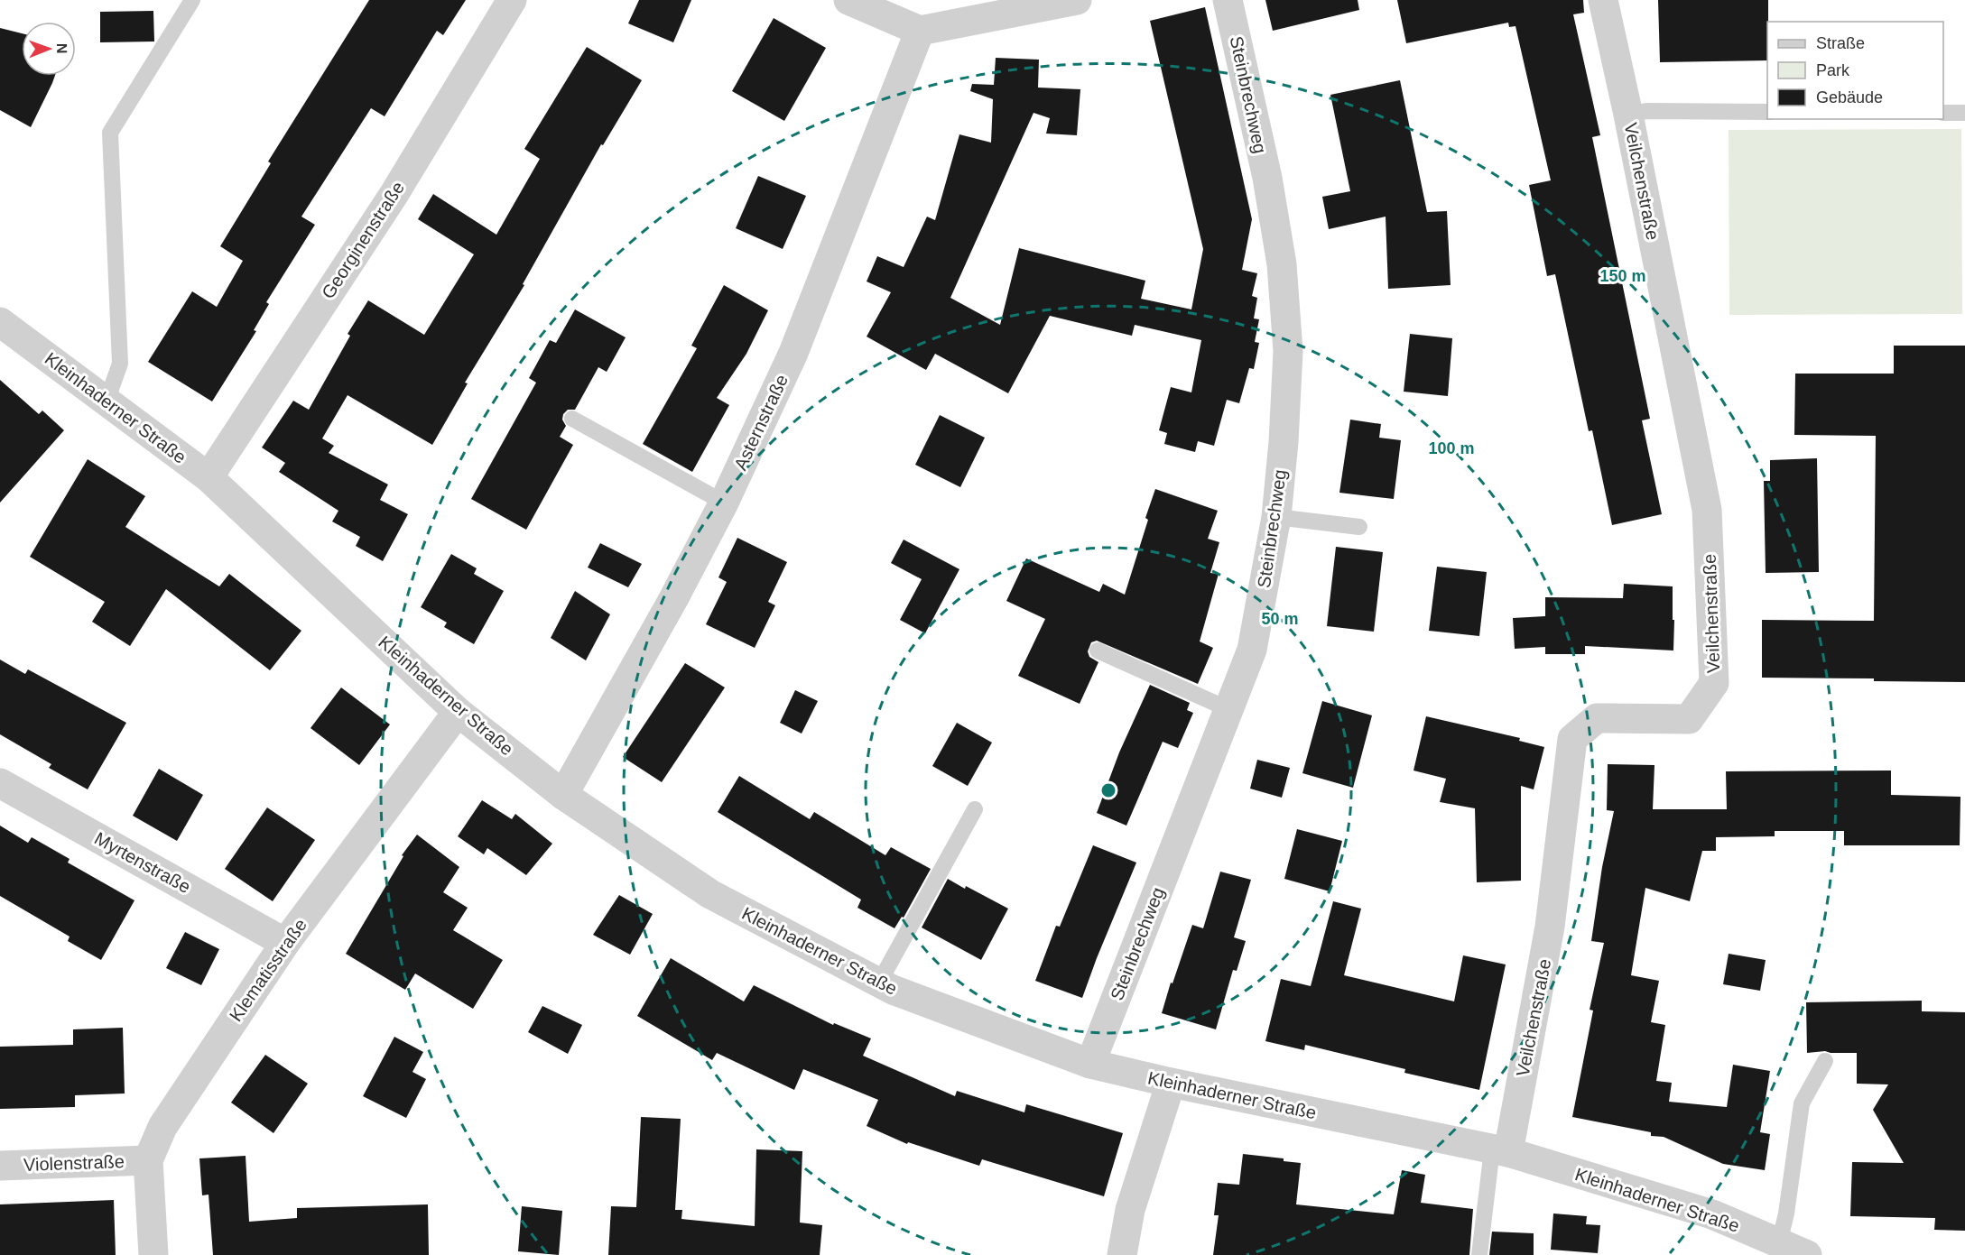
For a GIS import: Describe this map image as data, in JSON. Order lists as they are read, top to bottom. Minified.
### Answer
{"streets":{"street":["Steinbrechweg","Veilchenstraße","Georginenstraße","Kleinhaderner Straße","Asternstraße","Myrtenstraße","Klematisstraße","Violenstraße"]},"crossings":[["Steinbrechweg","Kleinhaderner Straße"],["Veilchenstraße","Kleinhaderner Straße"],["Georginenstraße","Kleinhaderner Straße"],["Kleinhaderner Straße","Asternstraße"],["Kleinhaderner Straße","Klematisstraße"],["Myrtenstraße","Klematisstraße"],["Klematisstraße","Violenstraße"]],"legend":["Straße","Park","Gebäude"],"north":"right","rings":["150 m","100 m","50 m"]}
